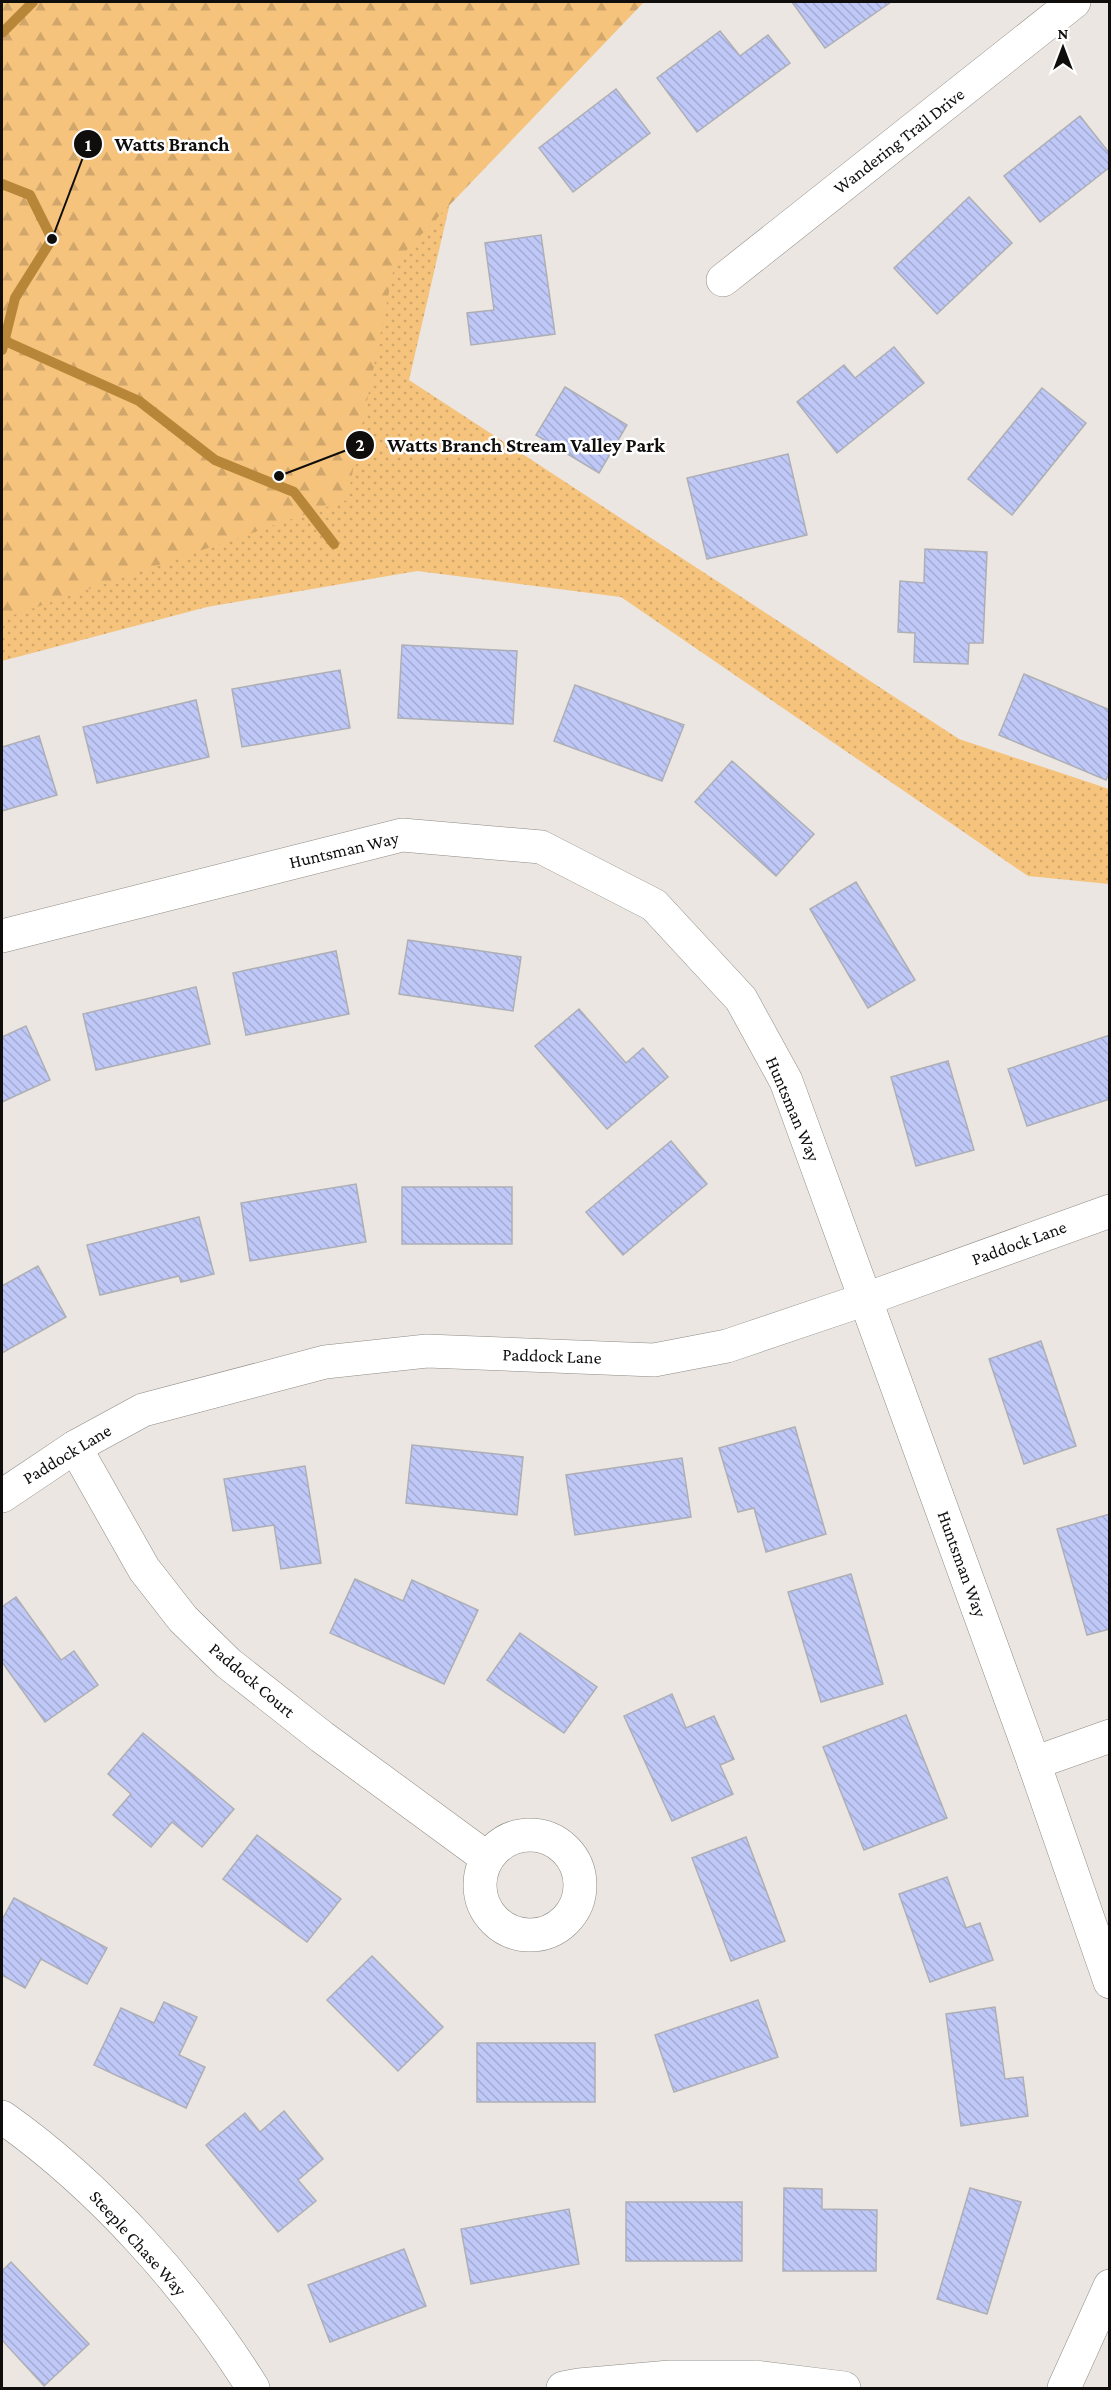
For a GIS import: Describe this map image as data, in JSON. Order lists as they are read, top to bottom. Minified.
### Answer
{"streets":{"street":["Wandering Trail Drive","Huntsman Way","Paddock Lane","Paddock Court","Steeple Chase Way"]},"crossings":[["Huntsman Way","Paddock Lane"],["Paddock Lane","Paddock Court"]],"places":["Watts Branch","Watts Branch Stream Valley Park"],"north":"top"}
